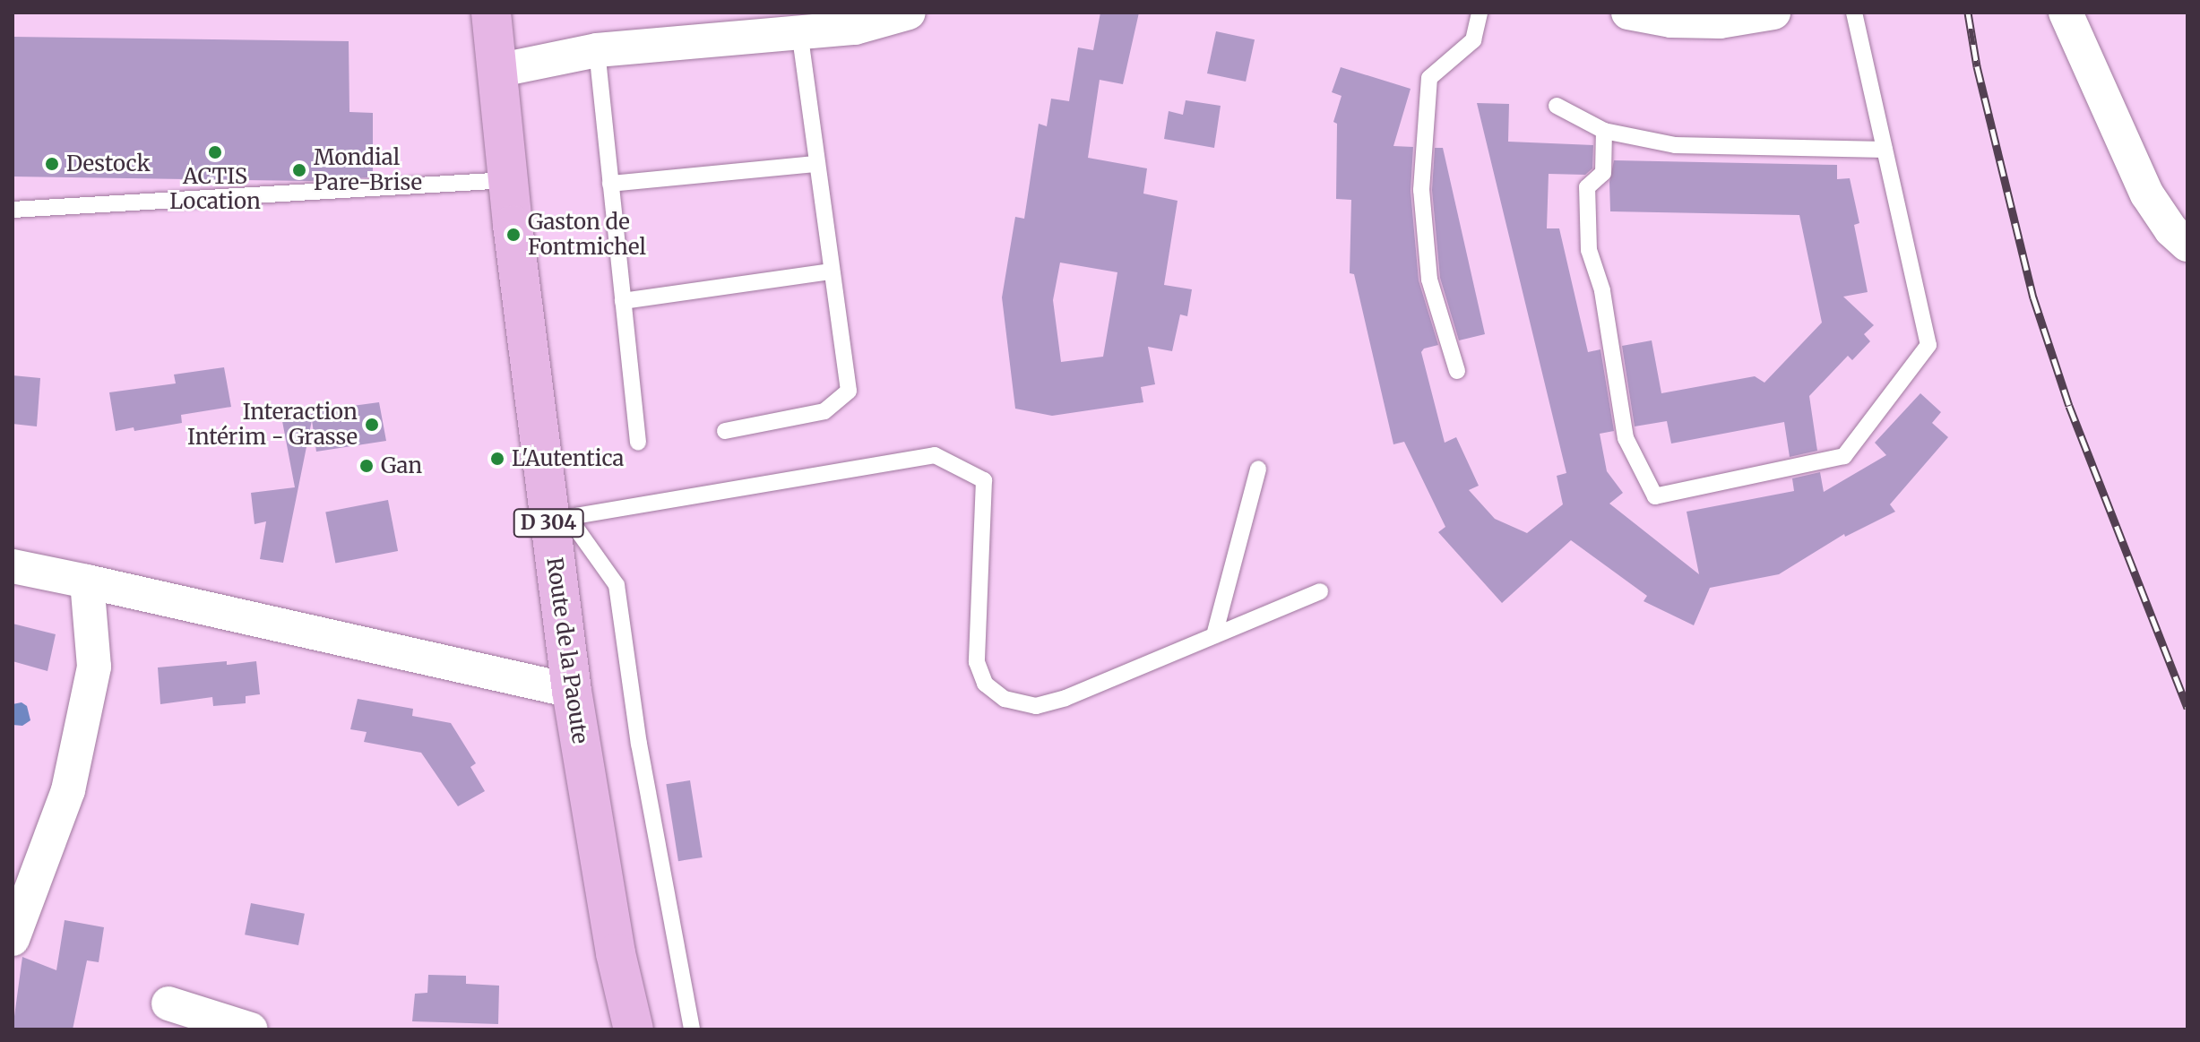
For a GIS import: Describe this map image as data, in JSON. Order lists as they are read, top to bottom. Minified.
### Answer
{"streets":{"main road":["D 304","Route de la Paoute"]},"places":["ACTIS Location","Destock","Mondial Pare-Brise","Gaston de Fontmichel","Interaction Intérim - Grasse","L'Autentica","Gan"]}
